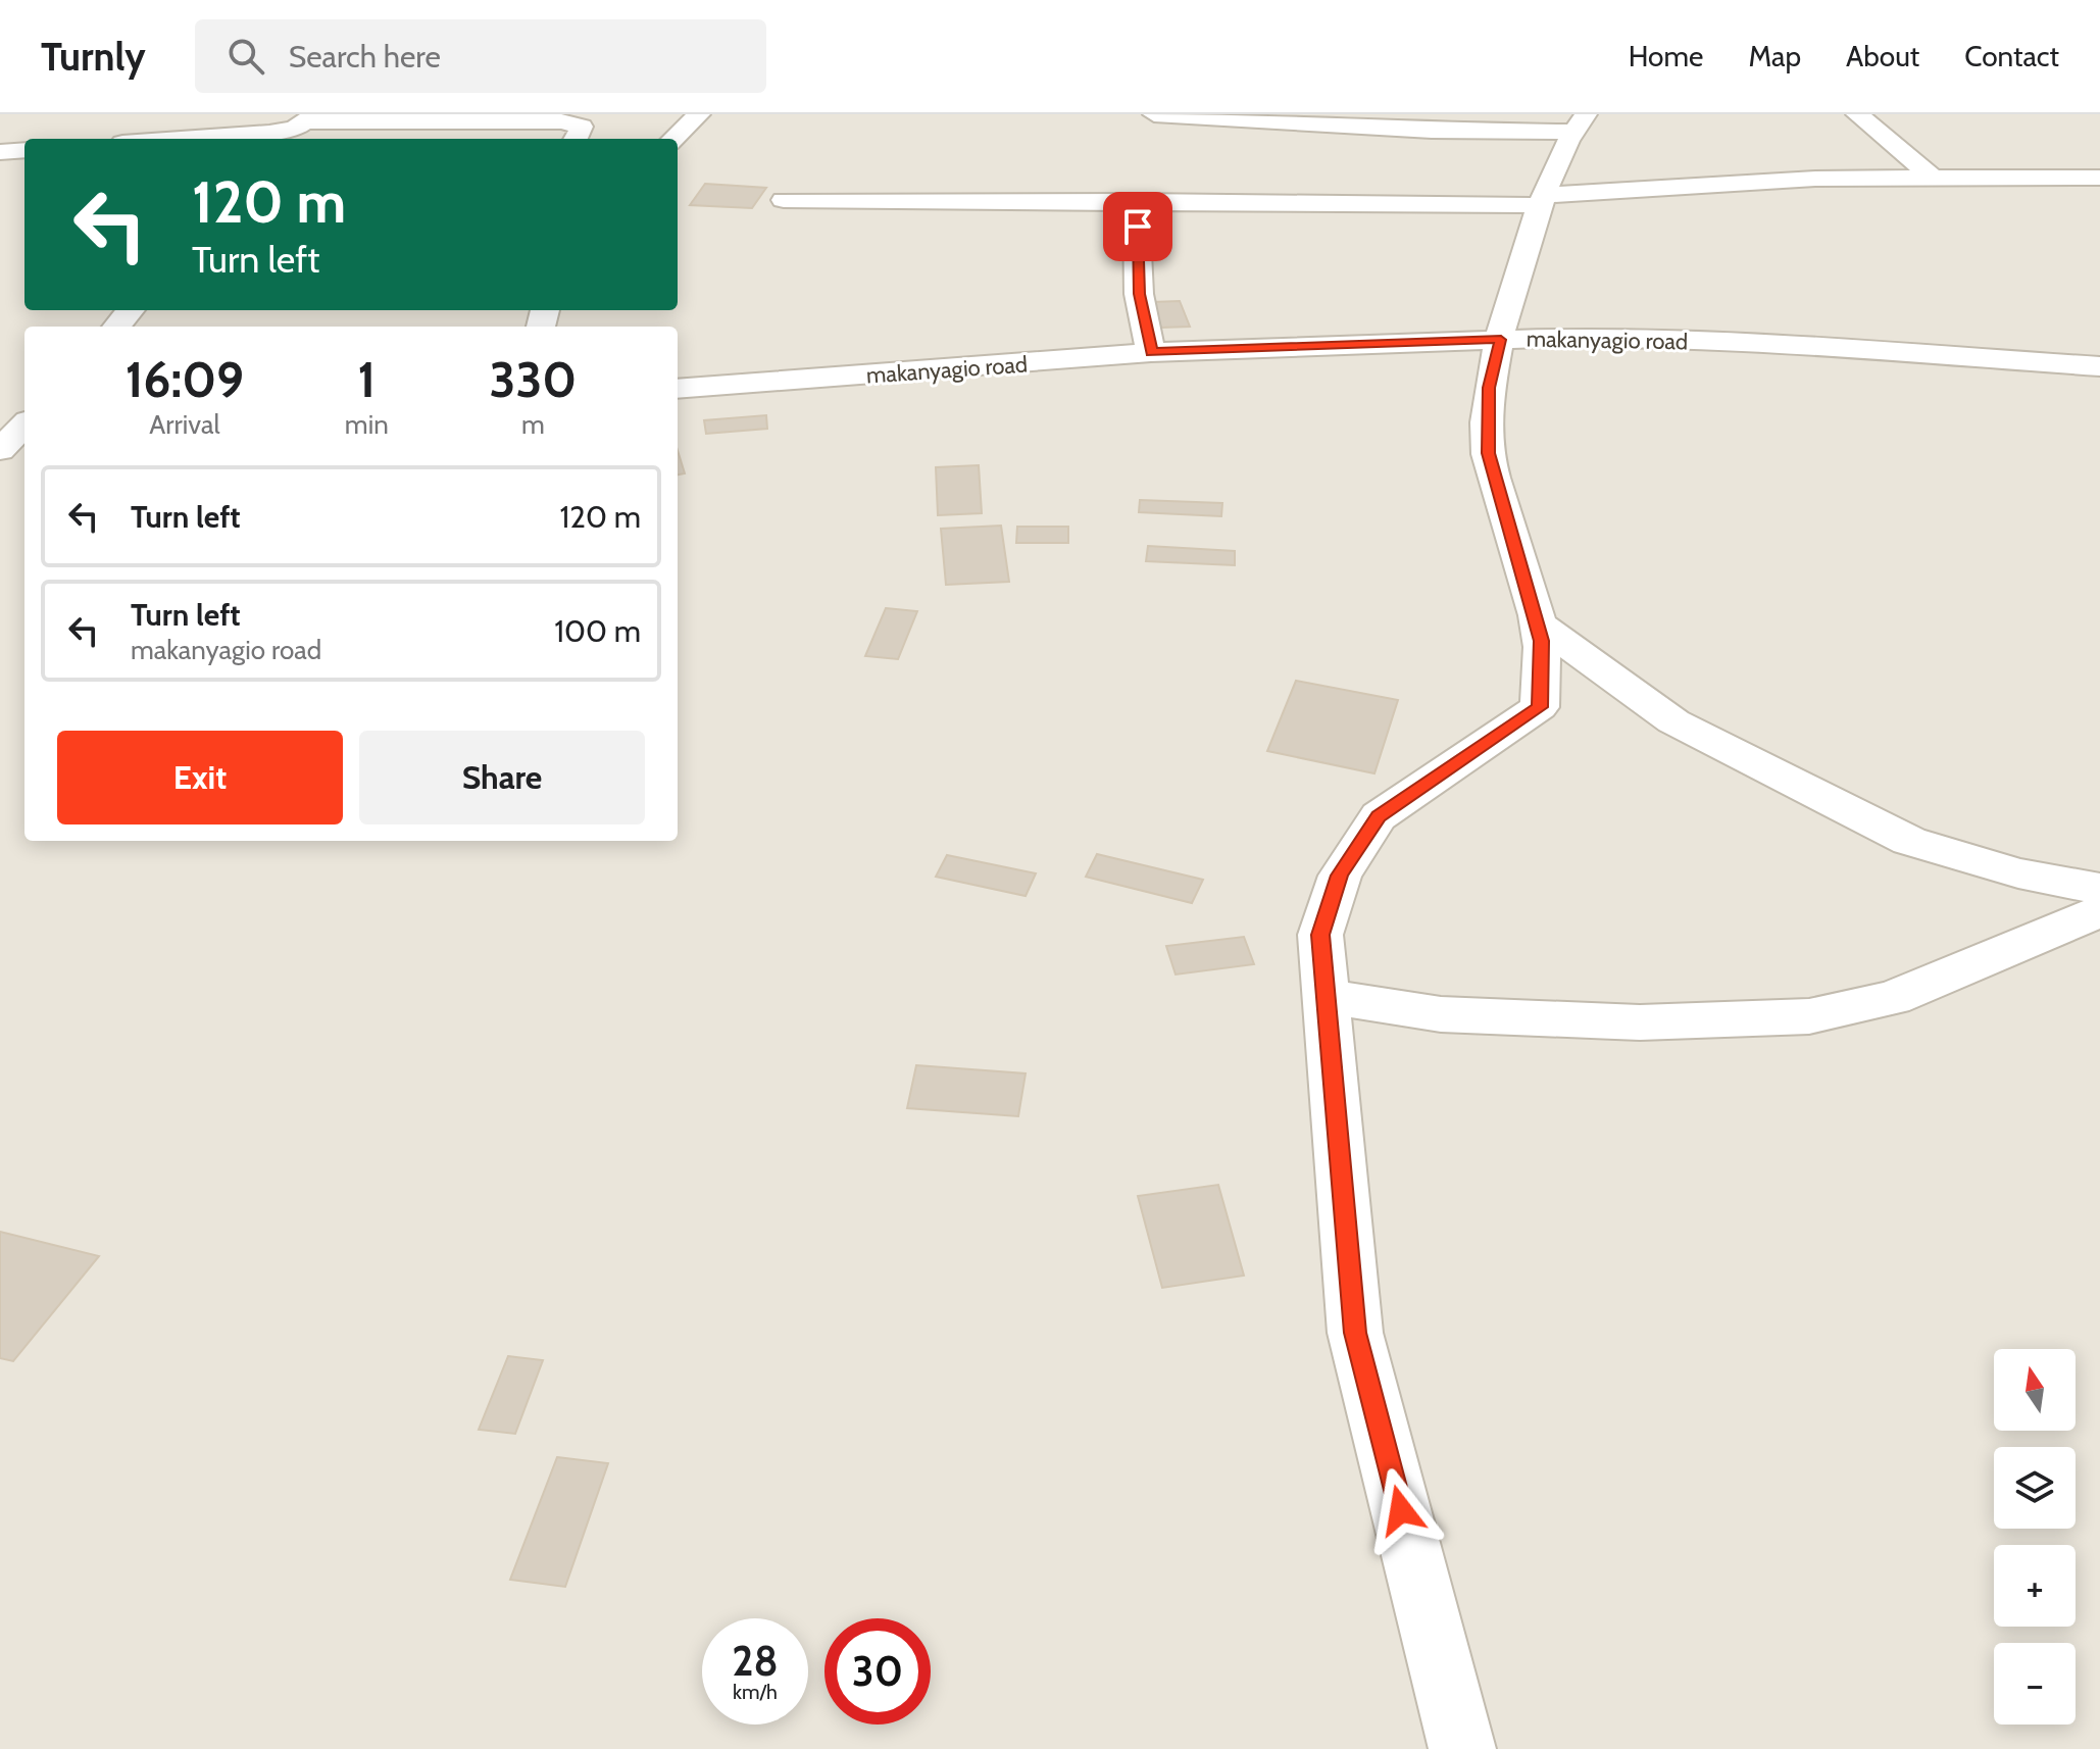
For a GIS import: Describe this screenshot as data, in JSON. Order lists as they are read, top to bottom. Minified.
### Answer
{"streets":{"street":["makanyagio road"]},"north":"top","page":{"header":"Turnly","search":"Search here","nav":["Home","Map","About","Contact"],"turn":["120 m","Turn left"],"eta":["16:09","Arrival","1","min","330","m"],"list":[{"name":"Turn left","value":"120 m"},{"name":"Turn left","note":"makanyagio road","value":"100 m"}],"buttons":["Exit","Share"],"map_buttons":["+","−"],"speed":"28 km/h","limit":"30"}}
